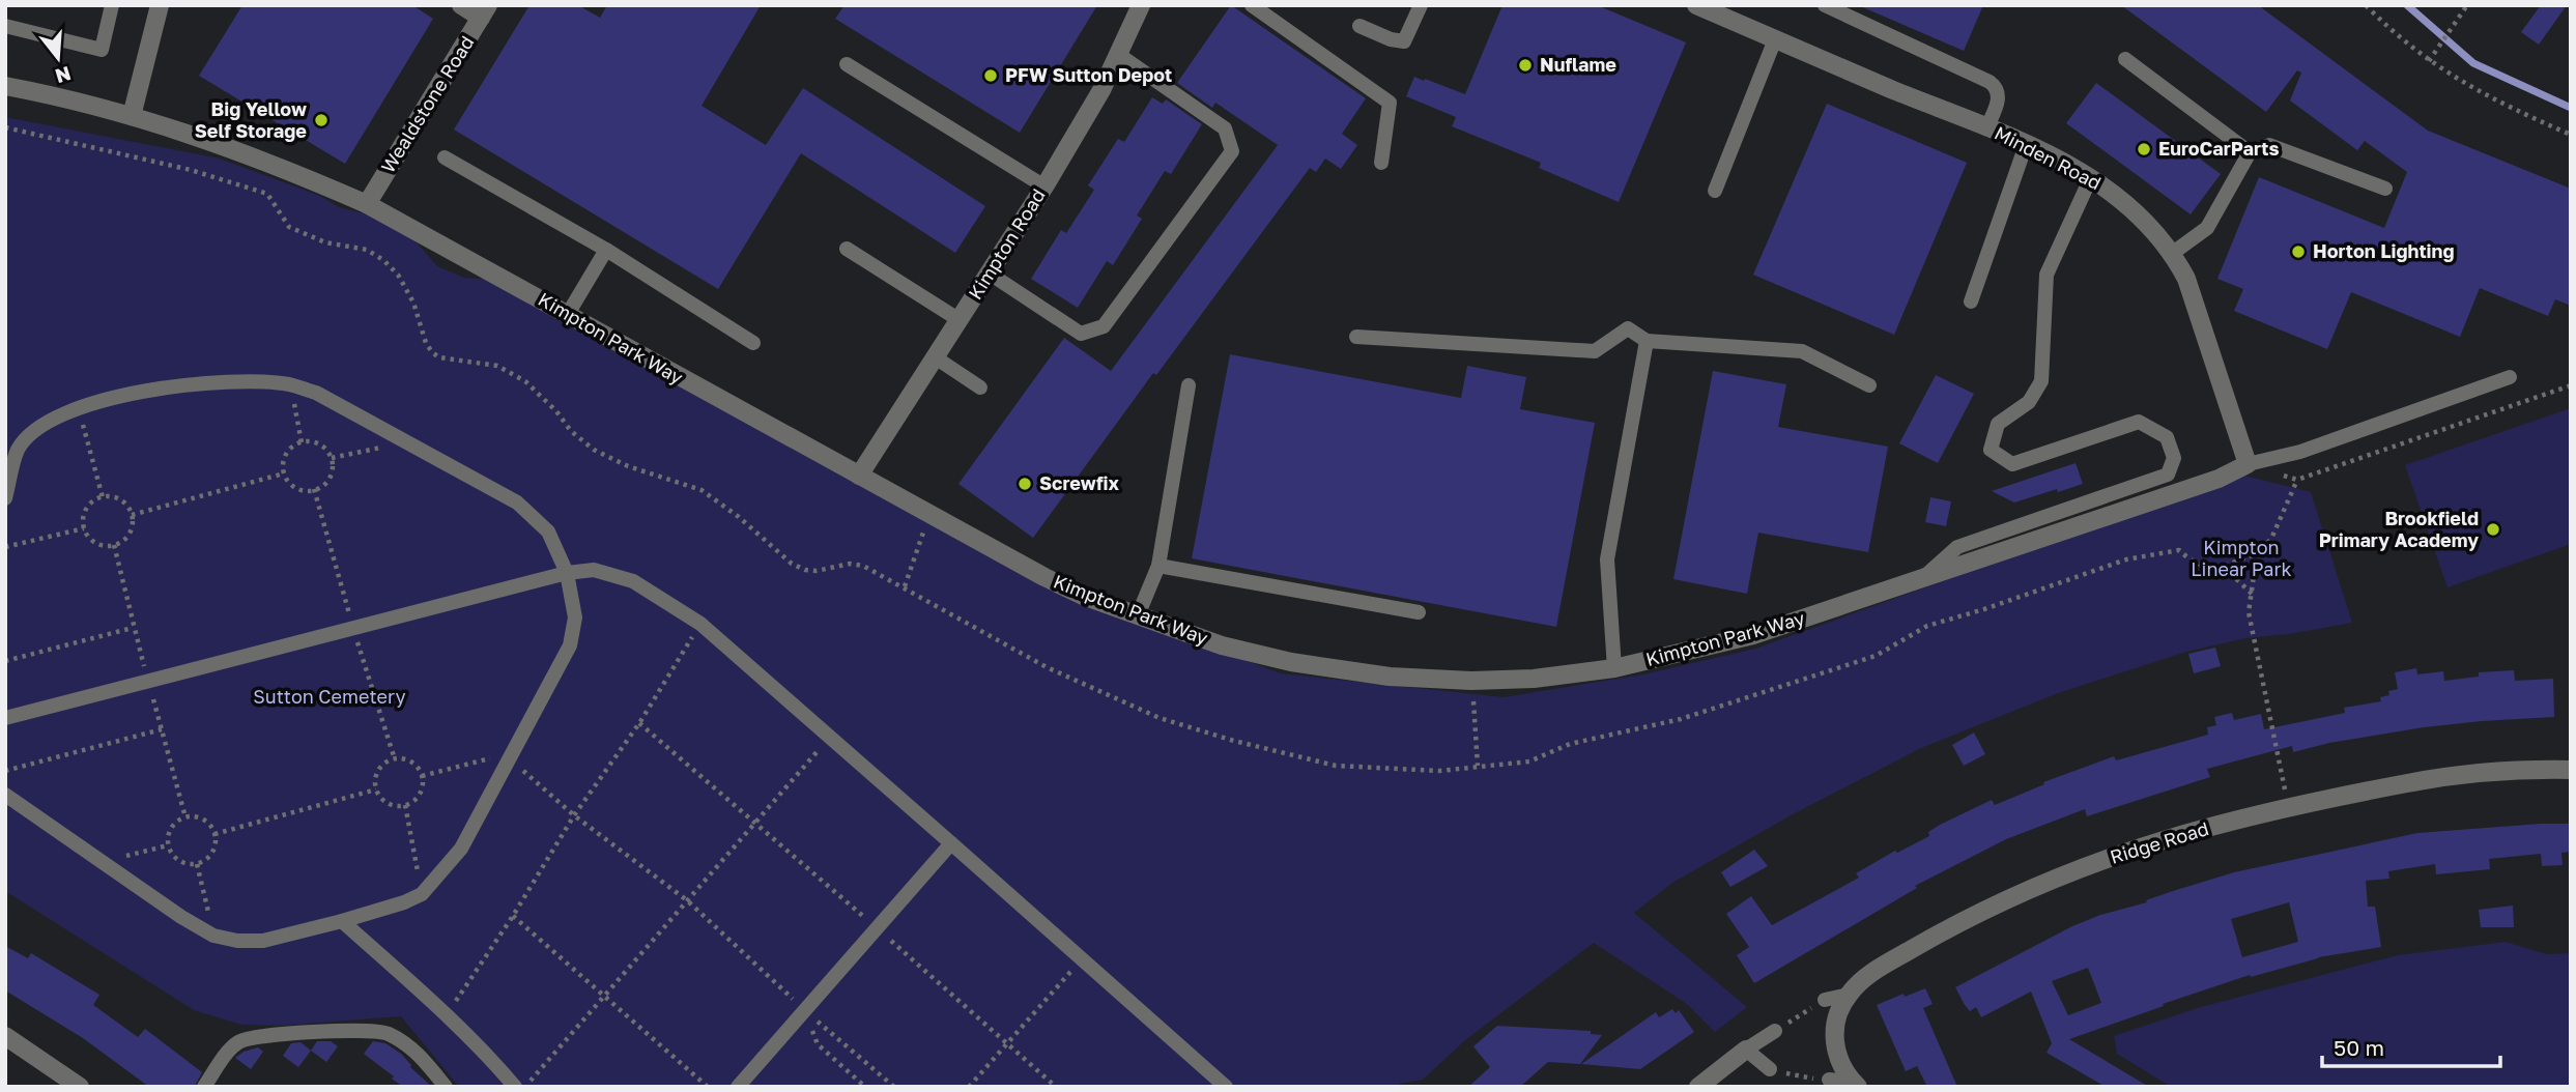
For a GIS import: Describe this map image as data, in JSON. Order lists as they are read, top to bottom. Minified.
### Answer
{"streets":{"street":["Wealdstone Road","Minden Road","Kimpton Road","Kimpton Park Way","Ridge Road"]},"crossings":[["Wealdstone Road","Kimpton Park Way"],["Minden Road","Kimpton Park Way"],["Kimpton Road","Kimpton Park Way"]],"parks":["Kimpton Linear Park","Sutton Cemetery"],"places":["Nuflame","PFW Sutton Depot","Big Yellow Self Storage","EuroCarParts","Horton Lighting","Screwfix","Brookfield Primary Academy"],"scale_bar":"50 m","north":"bottom"}
